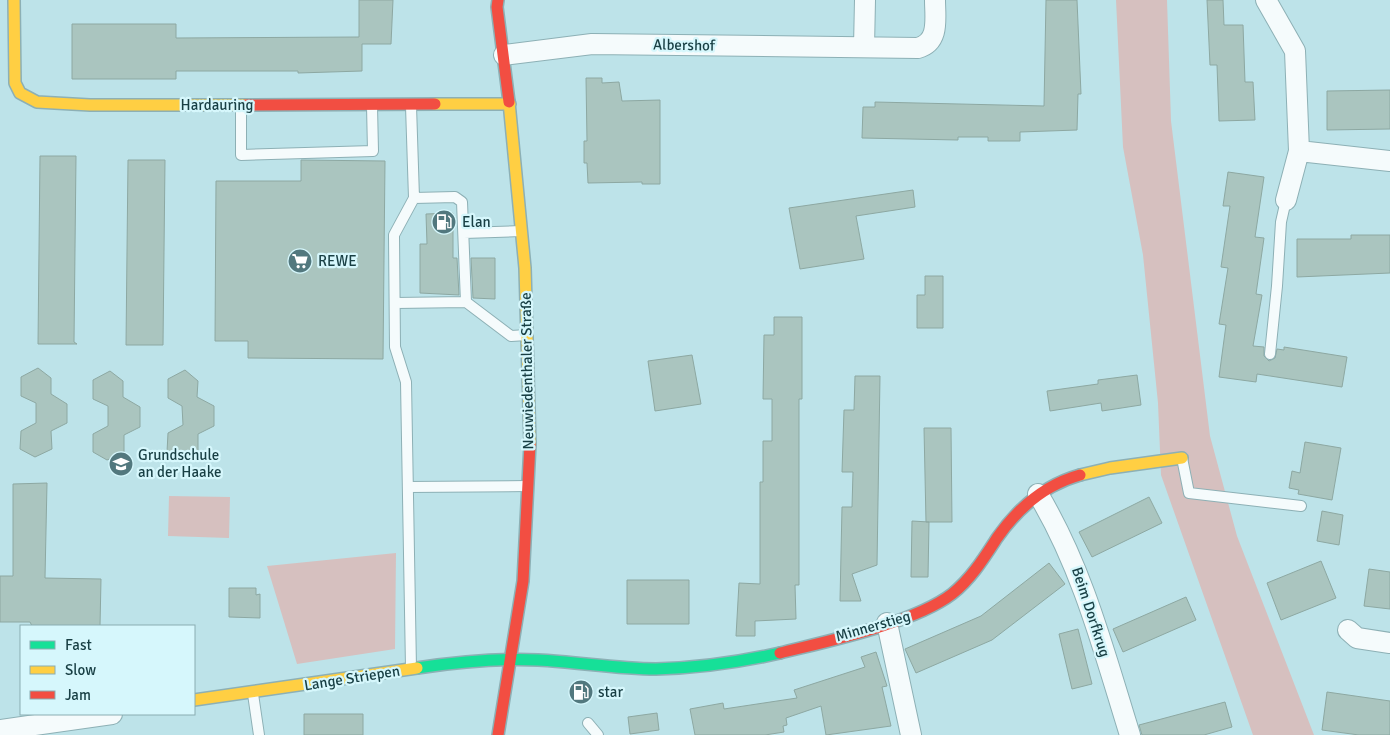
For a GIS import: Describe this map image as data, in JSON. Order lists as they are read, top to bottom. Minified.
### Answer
{"streets":{"street":["Albershof","Hardauring","Neuwiedenthaler Straße","Beim Dorfkrug","Minnerstieg","Lange Striepen"]},"crossings":[["Albershof","Neuwiedenthaler Straße"],["Hardauring","Neuwiedenthaler Straße"],["Neuwiedenthaler Straße","Minnerstieg"],["Neuwiedenthaler Straße","Lange Striepen"],["Beim Dorfkrug","Minnerstieg"],["Minnerstieg","Lange Striepen"]],"places":{"fuel station":["Elan","star"],"supermarket":["REWE"],"school or university":["Grundschule an der Haake"]},"legend":["Fast","Slow","Jam"]}
